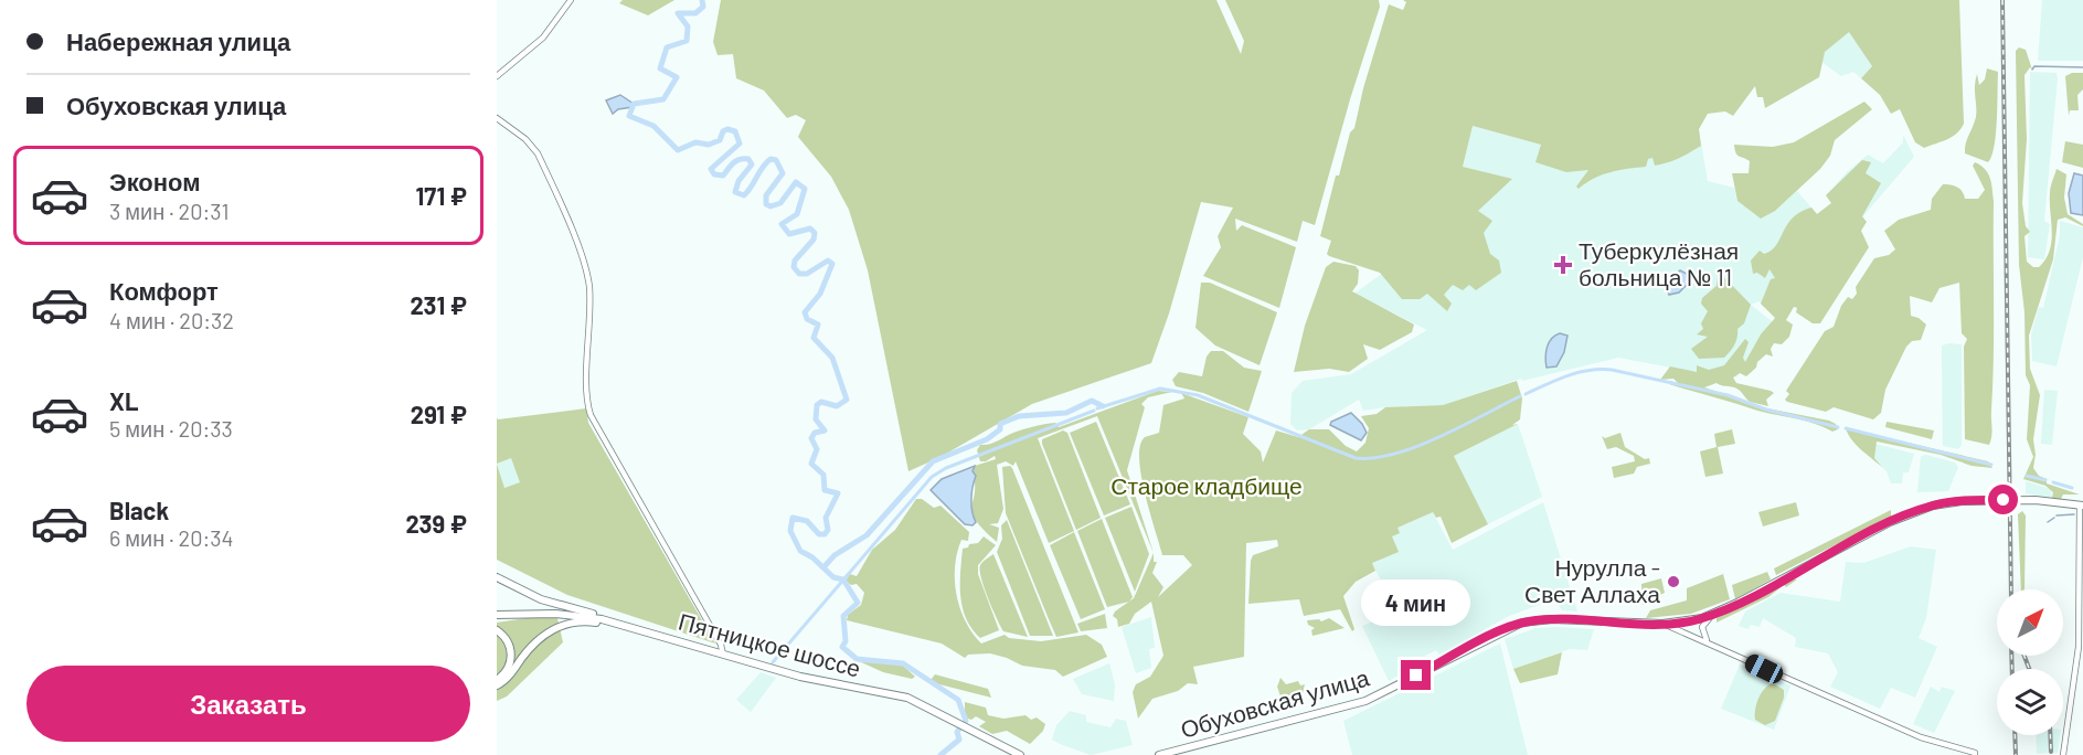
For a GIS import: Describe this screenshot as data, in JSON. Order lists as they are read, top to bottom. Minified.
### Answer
{"streets":{"main road":["Пятницкое шоссе","Обуховская улица"]},"parks":["Старое кладбище"],"places":{"health":["Туберкулёзная больница № 11"],"other":["Нурулла - Свет Аллаха"]},"north":"top right","page":{"banner":["Набережная улица","Обуховская улица"],"list":[{"name":"Эконом","note":"3 мин · 20:31","value":"171 ₽"},{"name":"Комфорт","note":"4 мин · 20:32","value":"231 ₽"},{"name":"XL","note":"5 мин · 20:33","value":"291 ₽"},{"name":"Black","note":"6 мин · 20:34","value":"239 ₽"}],"bubble":"4 мин","buttons":"Заказать"}}
